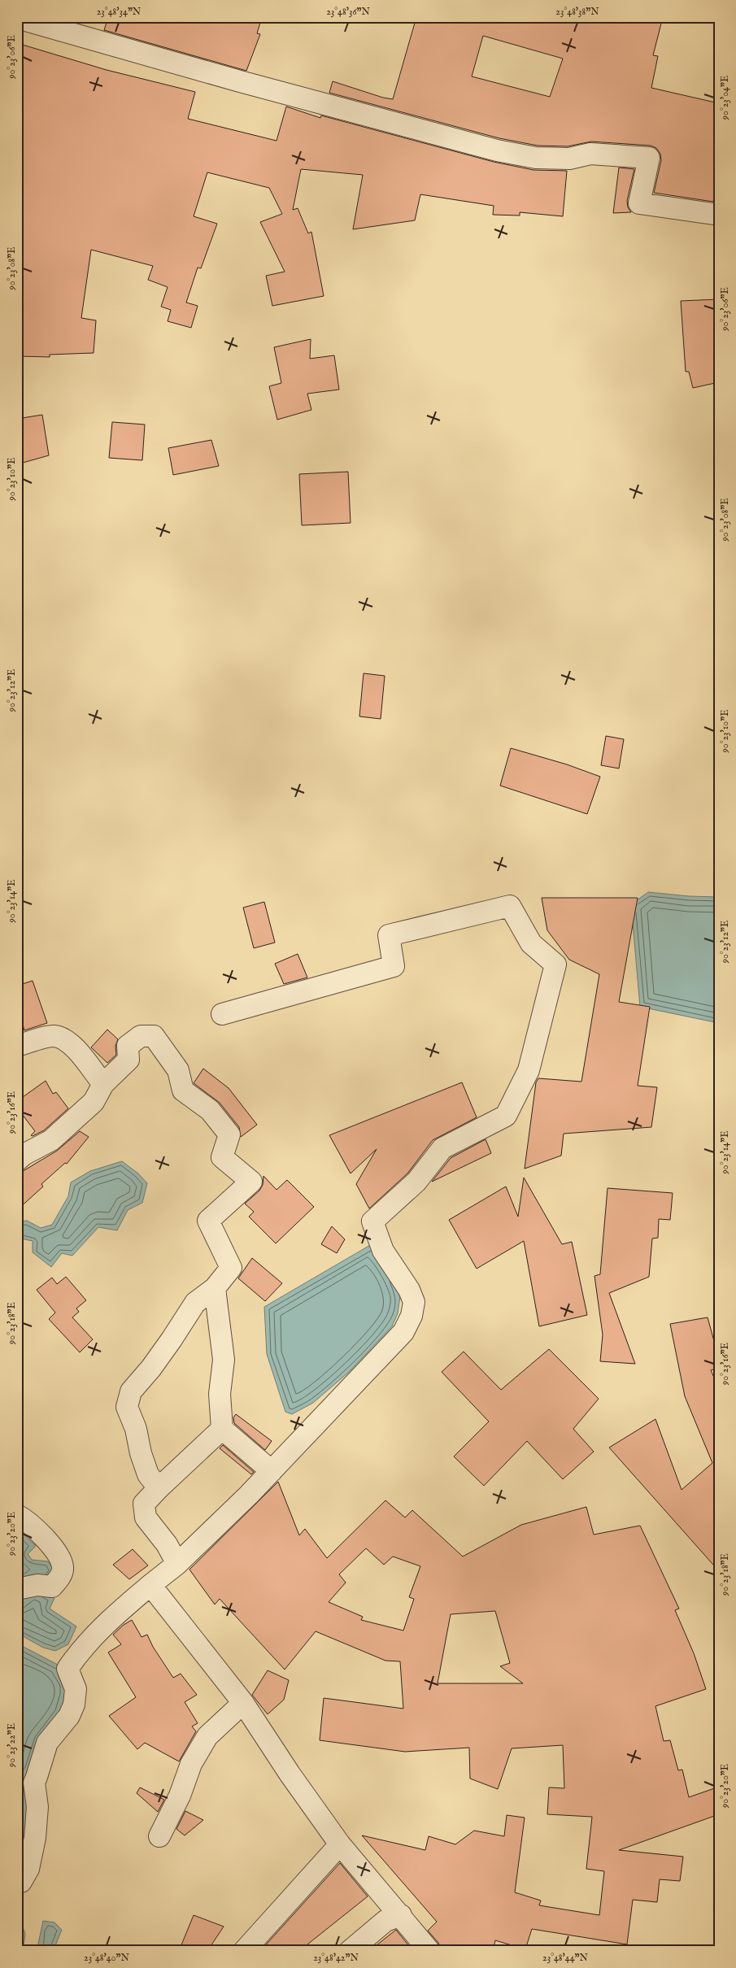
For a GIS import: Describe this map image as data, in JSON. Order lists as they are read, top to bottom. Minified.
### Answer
{"coordinates":["23°48'34\"N","23°48'36\"N","23°48'38\"N","90°23'06\"E","90°23'04\"E","90°23'08\"E","90°23'10\"E","90°23'12\"E","90°23'14\"E","90°23'16\"E","90°23'18\"E","90°23'20\"E","90°23'22\"E","23°48'40\"N","23°48'42\"N","23°48'44\"N"]}
